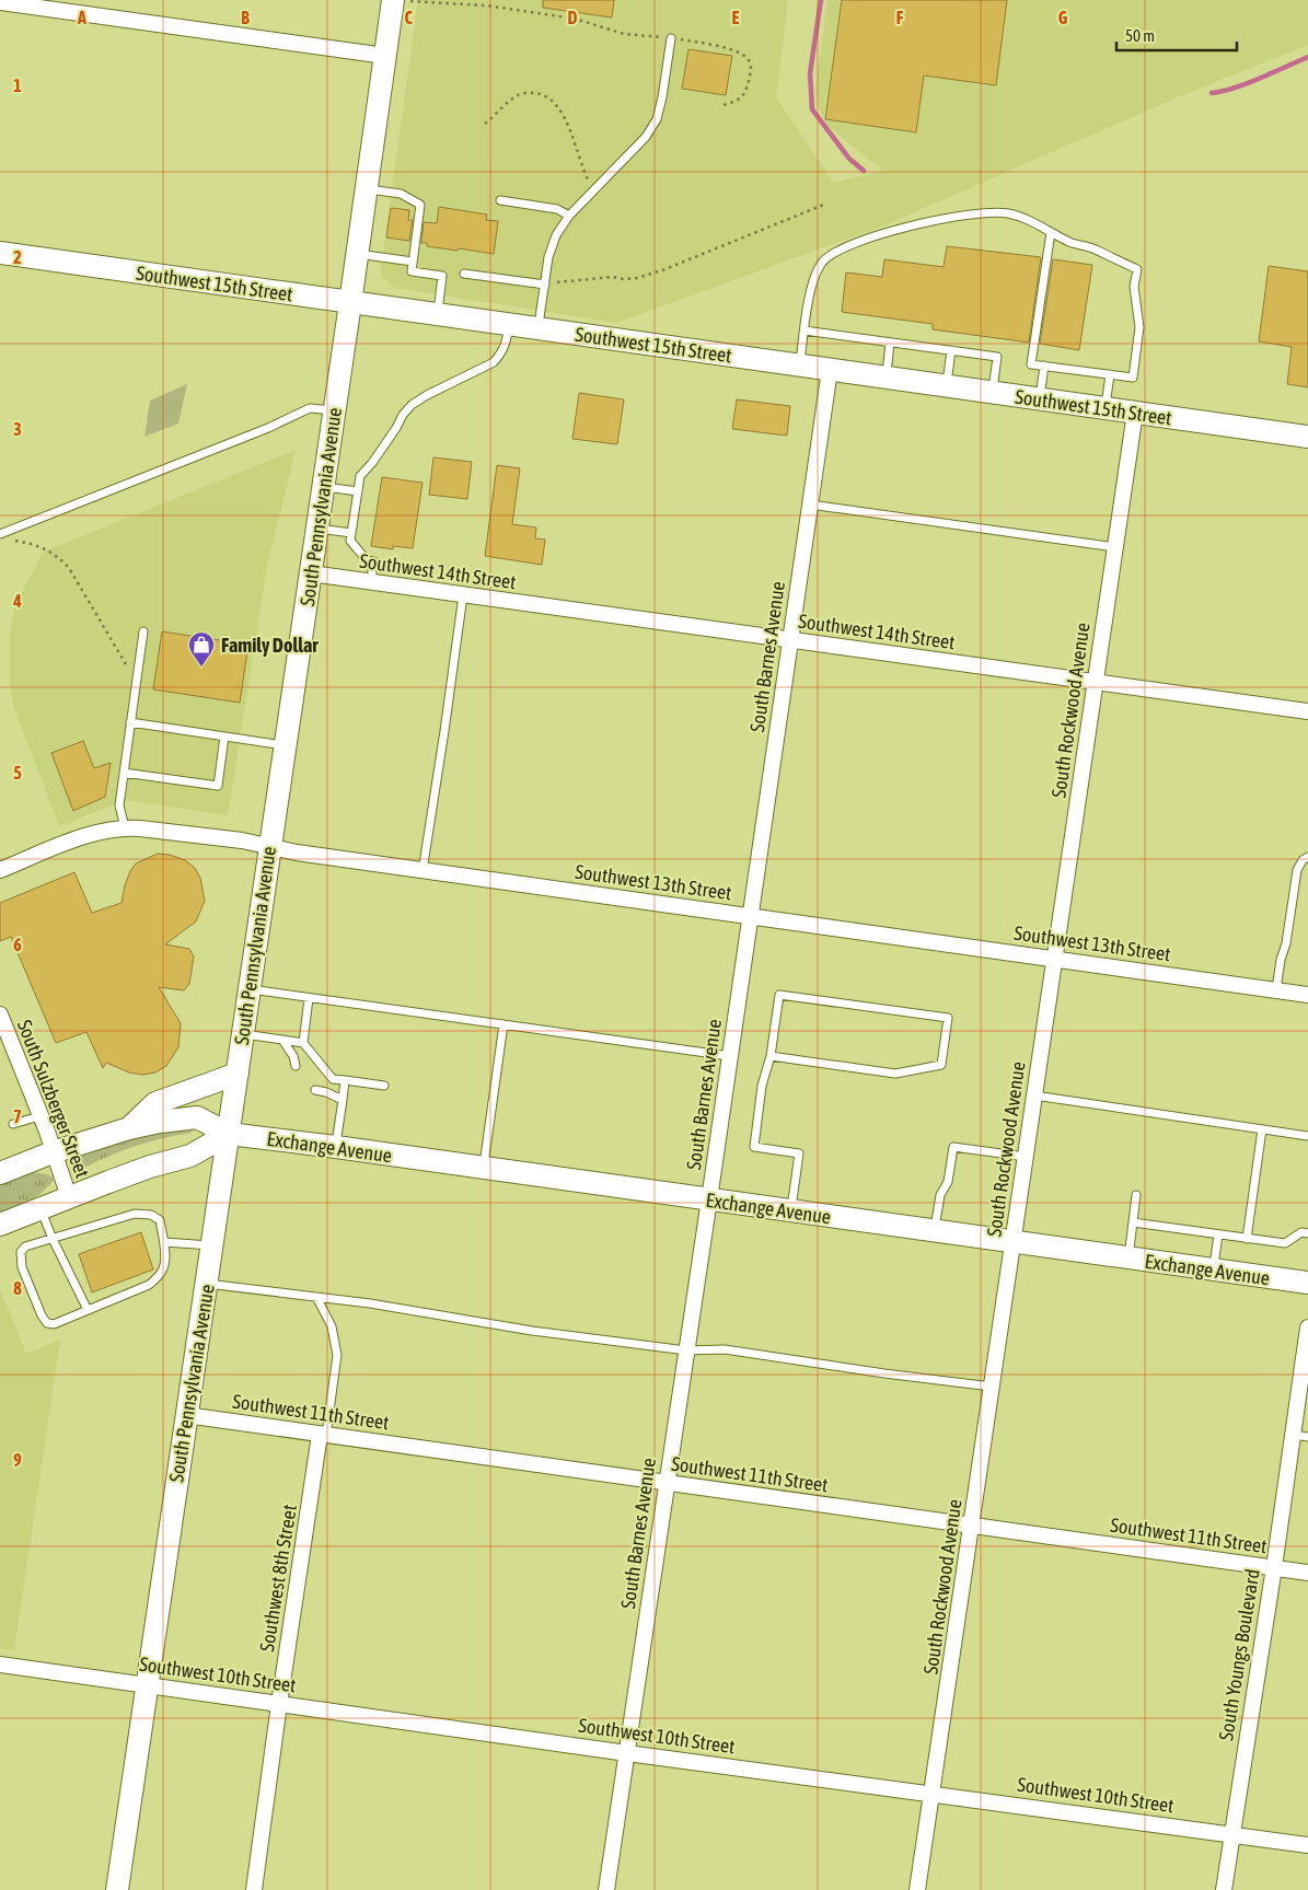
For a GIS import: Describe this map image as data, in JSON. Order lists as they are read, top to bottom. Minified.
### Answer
{"streets":{"main road":["Southwest 15th Street","South Pennsylvania Avenue","Exchange Avenue"],"street":["Southwest 14th Street","South Barnes Avenue","South Rockwood Avenue","Southwest 13th Street","South Sulzberger Street","Southwest 11th Street","Southwest 8th Street","South Youngs Boulevard","Southwest 10th Street"]},"crossings":[["Southwest 15th Street","South Pennsylvania Avenue"],["Southwest 15th Street","South Barnes Avenue"],["Southwest 15th Street","South Rockwood Avenue"],["South Pennsylvania Avenue","Southwest 14th Street"],["South Pennsylvania Avenue","Southwest 13th Street"],["South Pennsylvania Avenue","Exchange Avenue"],["South Pennsylvania Avenue","Southwest 11th Street"],["South Pennsylvania Avenue","Southwest 10th Street"],["Southwest 14th Street","South Barnes Avenue"],["Southwest 14th Street","South Rockwood Avenue"],["South Barnes Avenue","Southwest 13th Street"],["South Barnes Avenue","Exchange Avenue"],["South Barnes Avenue","Southwest 11th Street"],["South Barnes Avenue","Southwest 10th Street"],["South Rockwood Avenue","Southwest 13th Street"],["South Rockwood Avenue","Exchange Avenue"],["South Rockwood Avenue","Southwest 11th Street"],["South Rockwood Avenue","Southwest 10th Street"],["South Sulzberger Street","Exchange Avenue"],["Southwest 11th Street","Southwest 8th Street"],["Southwest 11th Street","South Youngs Boulevard"],["Southwest 8th Street","Southwest 10th Street"],["South Youngs Boulevard","Southwest 10th Street"]],"places":{"shop":["Family Dollar"]},"scale_bar":"50 m","grid":{"columns":["A","B","C","D","E","F","G"],"rows":["1","2","3","4","5","6","7","8","9"]}}
